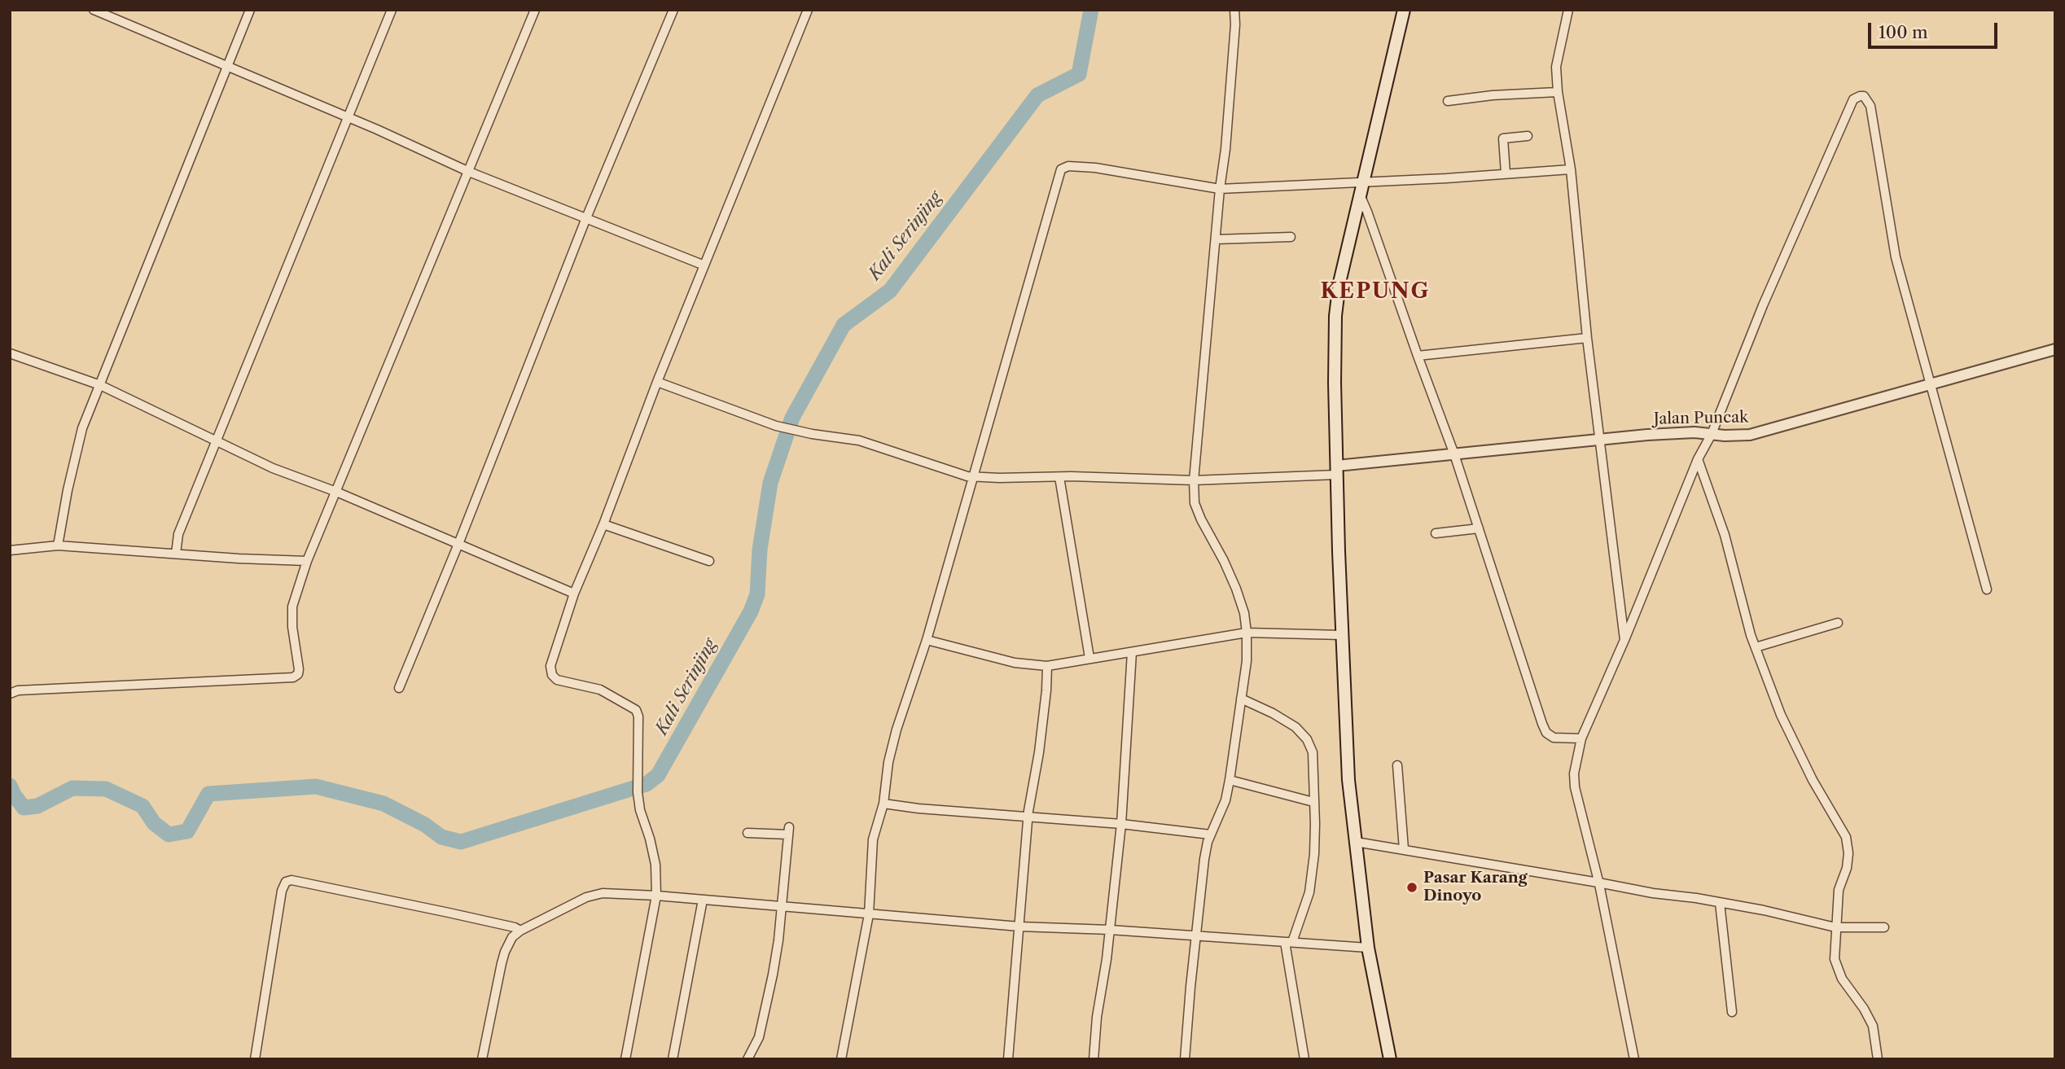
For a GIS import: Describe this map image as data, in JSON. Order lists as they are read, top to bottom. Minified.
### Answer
{"streets":{"street":["Jalan Puncak"]},"districts":["KEPUNG"],"water":["Kali Serinjing"],"places":["Pasar Karang Dinoyo"],"scale_bar":"100 m"}
